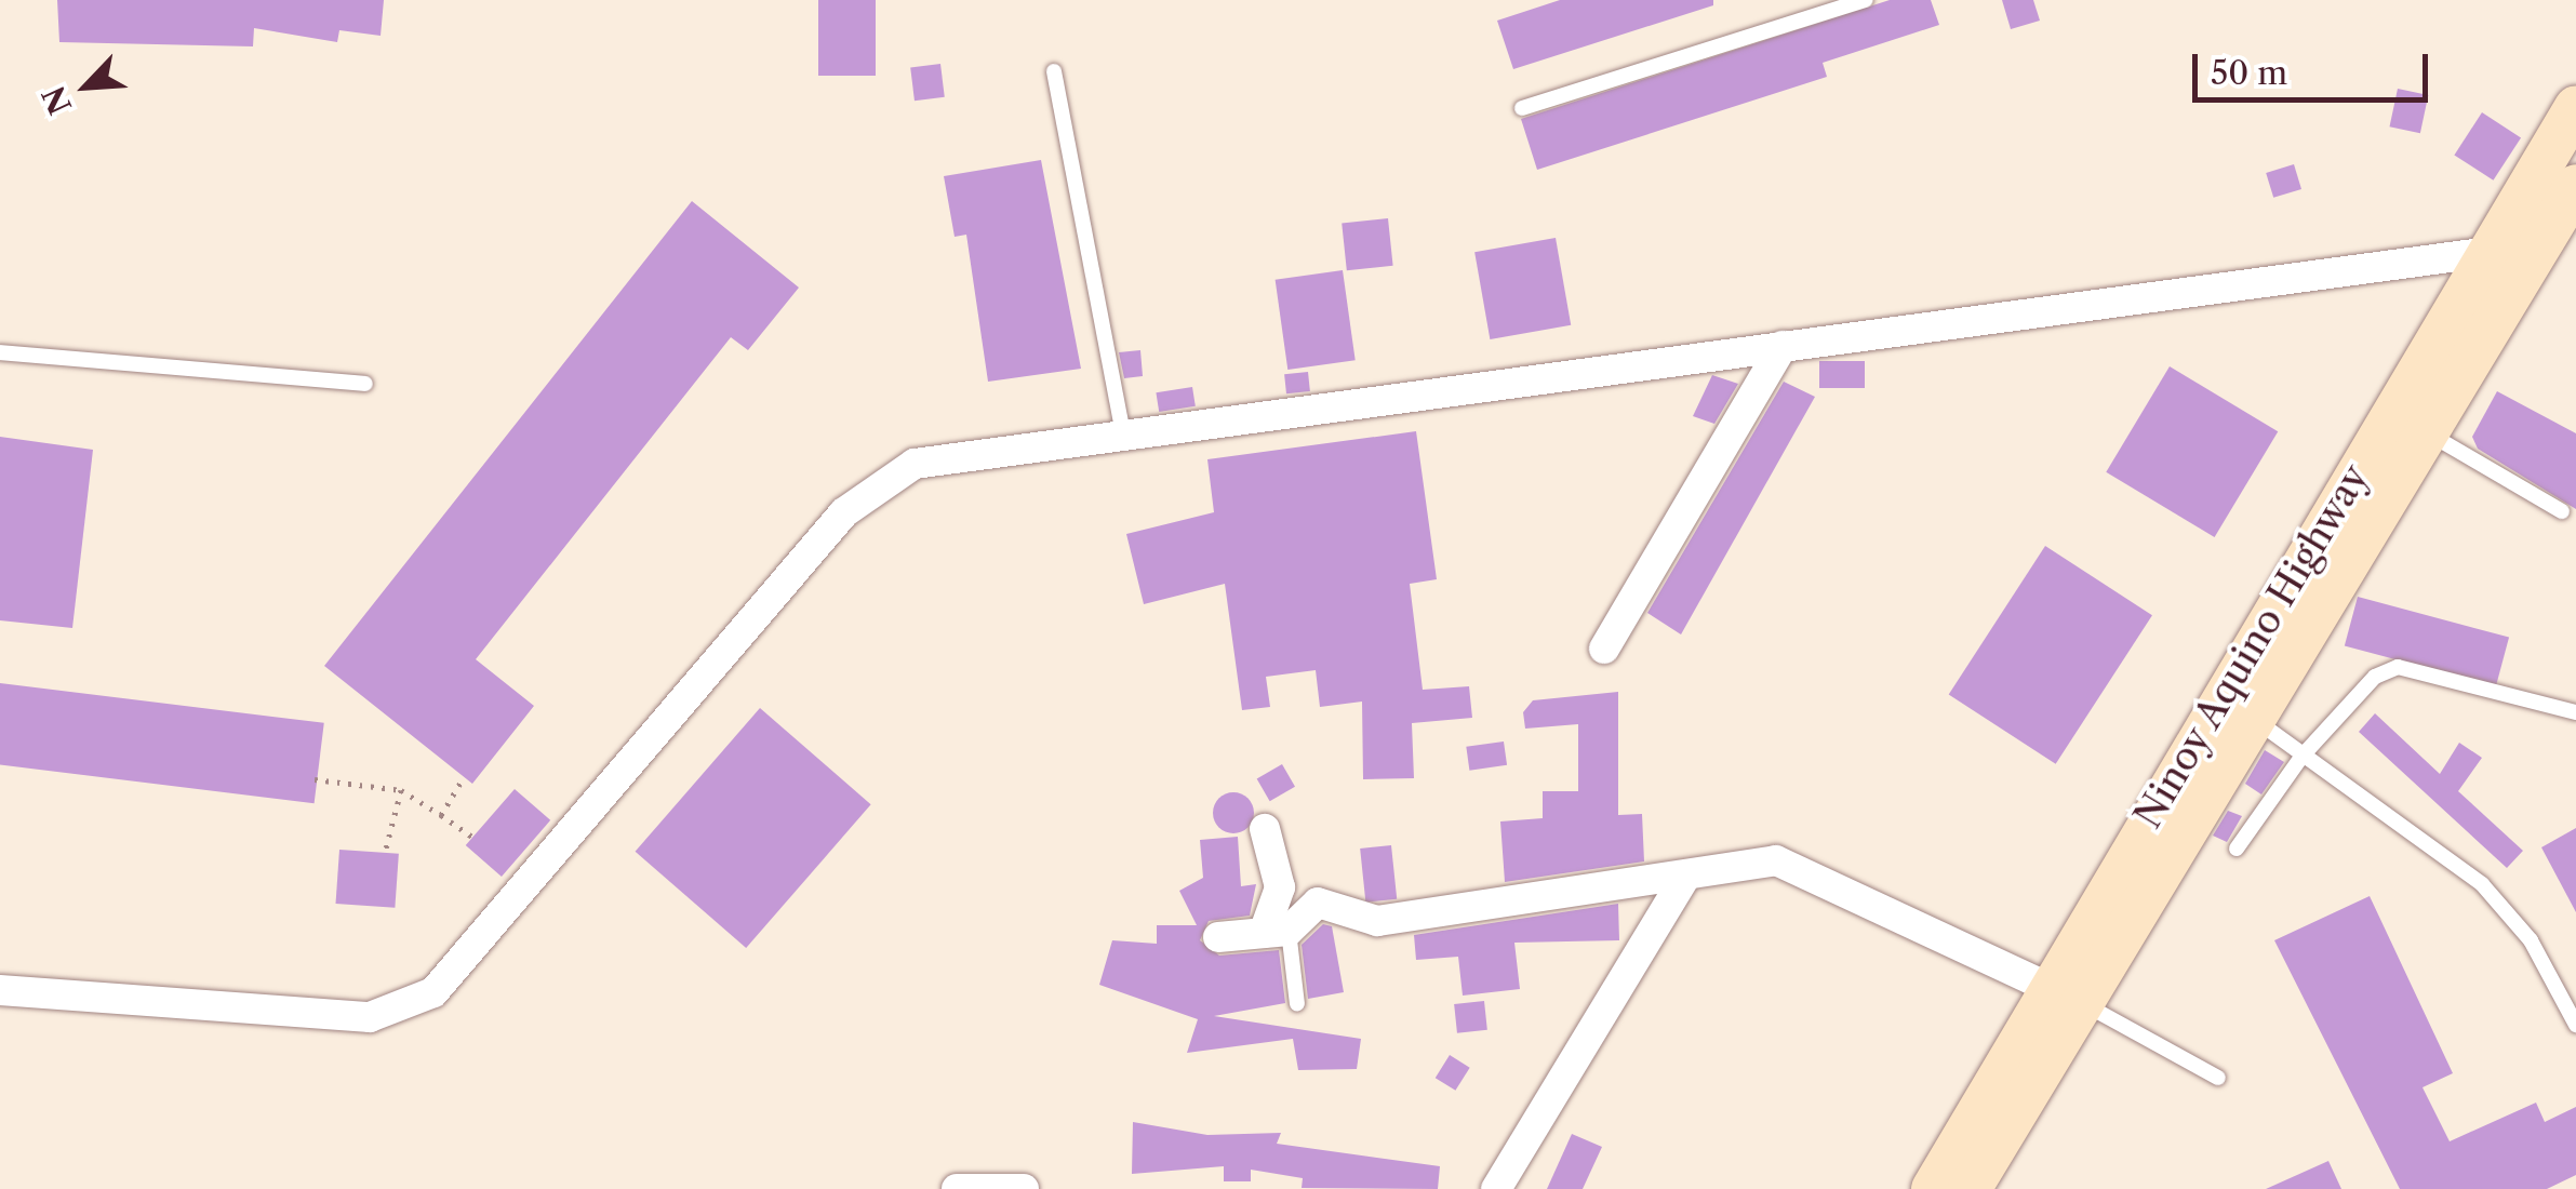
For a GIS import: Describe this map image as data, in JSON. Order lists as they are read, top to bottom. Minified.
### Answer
{"streets":{"main road":["Ninoy Aquino Highway"]},"scale_bar":"50 m","north":"bottom left"}
